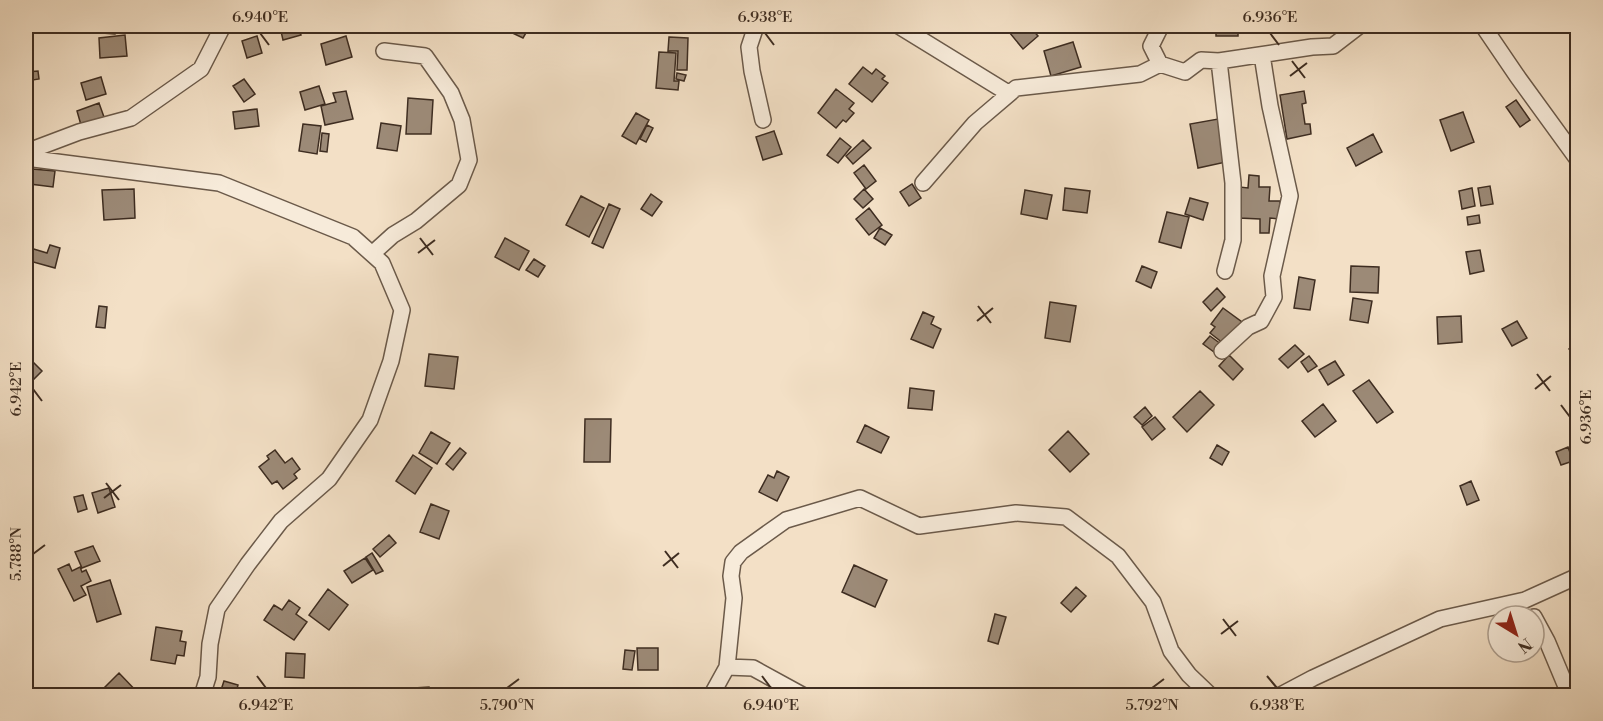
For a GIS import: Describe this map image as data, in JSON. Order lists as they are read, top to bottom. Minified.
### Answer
{"north":"bottom right","coordinates":["6.940°E","6.938°E","6.936°E","6.942°E","5.788°N","5.790°N","5.792°N"]}
